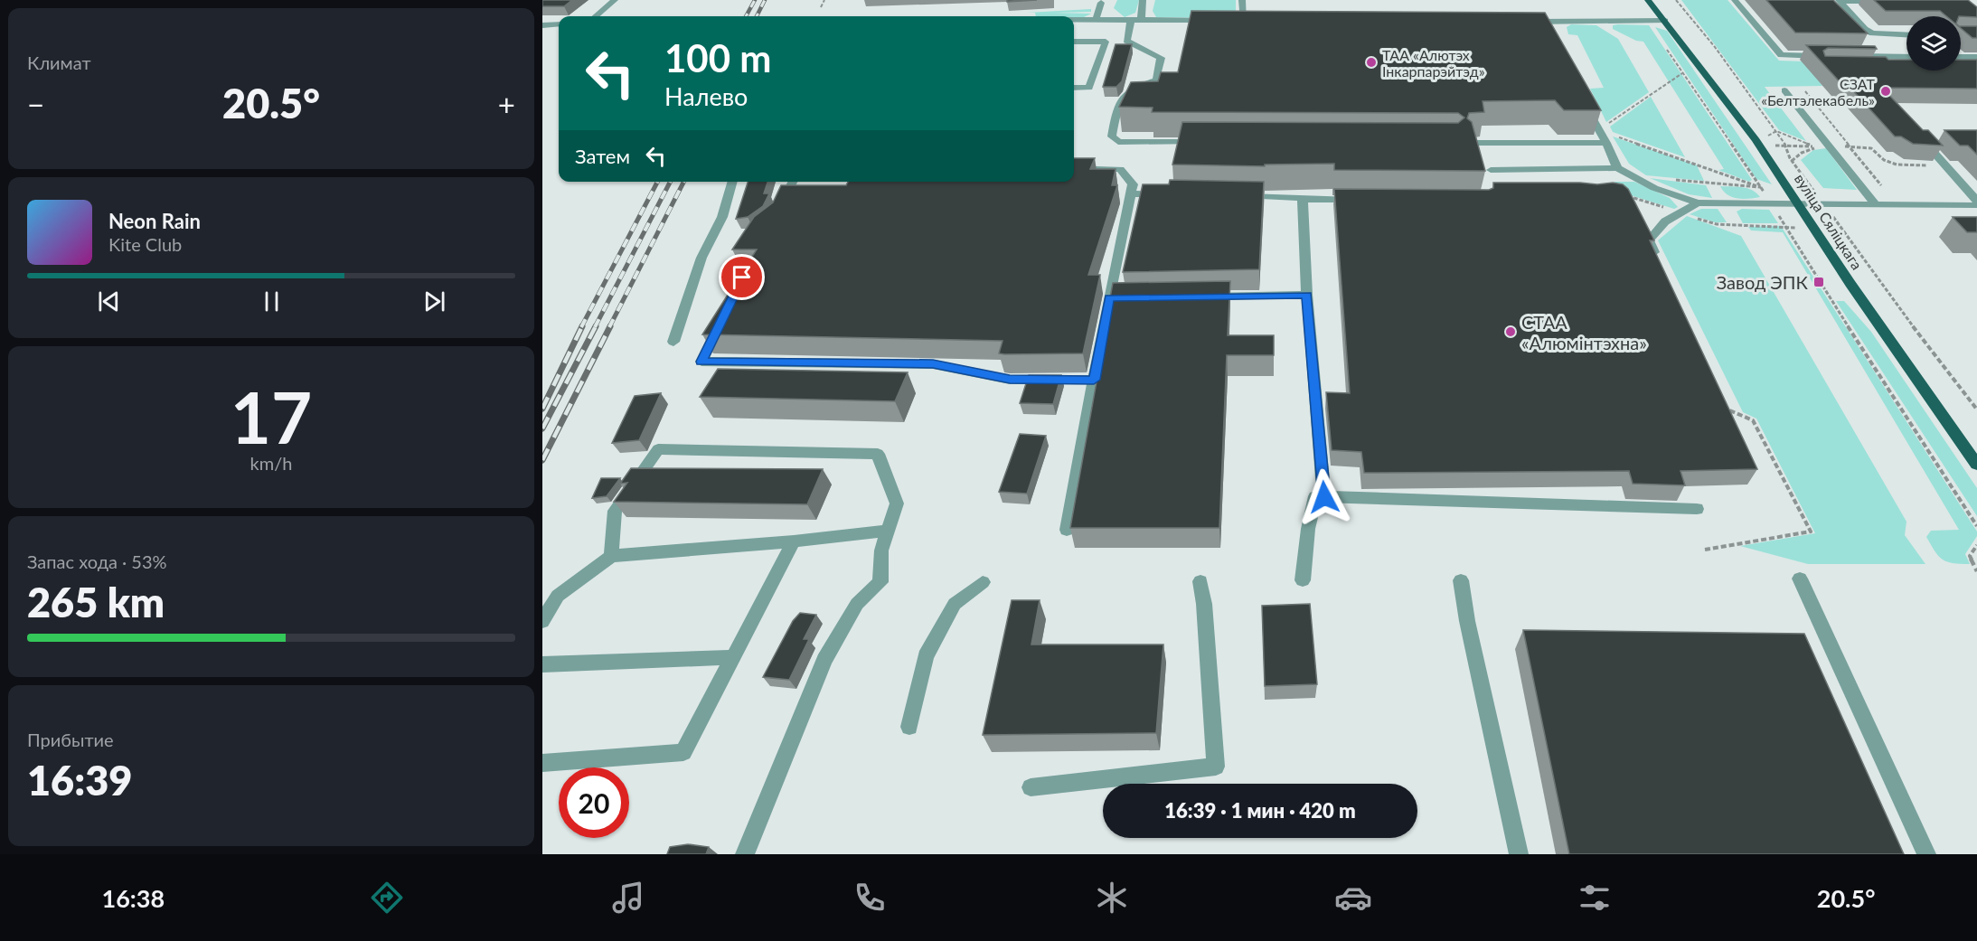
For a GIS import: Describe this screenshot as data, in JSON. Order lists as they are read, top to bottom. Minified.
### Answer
{"streets":{"main road":["вуліца Сяліцкага"]},"places":{"other":["ТАА «Алютэх Інкарпарэйтэд»","СЗАТ «Белтэлекабель»","СТАА «Алюмінтэхна»"],"transit":["Завод ЭПК"]},"page":{"tile":["Климат",["17","km/h"],["Запас хода · 53%","265 km"],["Прибытие","16:39"]],"turn":["100 m","Налево"],"heat":["−","20.5°","+"],"then":"Затем","song":["Neon Rain","Kite Club"],"limit":"20","trip":"16:39 · 1 мин · 420 m","tabs":["16:38","20.5°"]}}
